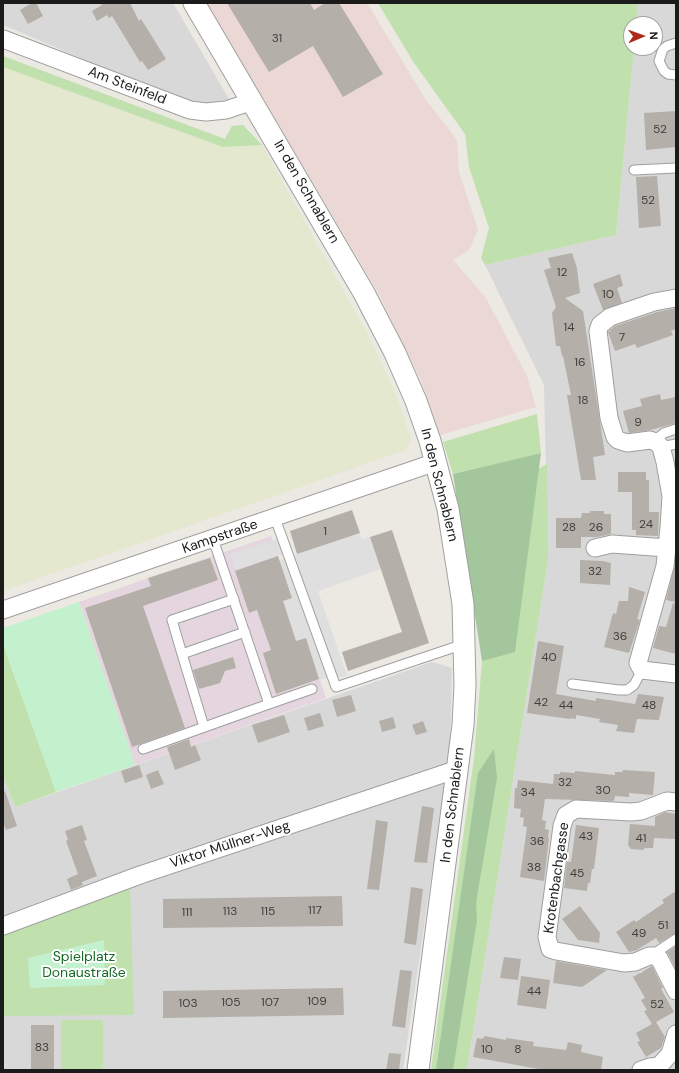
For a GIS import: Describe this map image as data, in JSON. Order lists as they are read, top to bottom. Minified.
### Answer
{"streets":{"street":["Am Steinfeld","In den Schnablern","Kampstraße","Viktor Müllner-Weg","Krotenbachgasse"]},"crossings":[["Am Steinfeld","In den Schnablern"],["In den Schnablern","Kampstraße"],["In den Schnablern","Viktor Müllner-Weg"]],"parks":["Spielplatz Donaustraße"],"house_numbers":["31","52","52","12","10","14","7","16","18","9","24","28","26","1","32","36","40","42","44","48","32","30","34","43","41","36","38","45","117","113","115","111","51","49","44","109","105","107","103","52","83","10","8"],"north":"right"}
